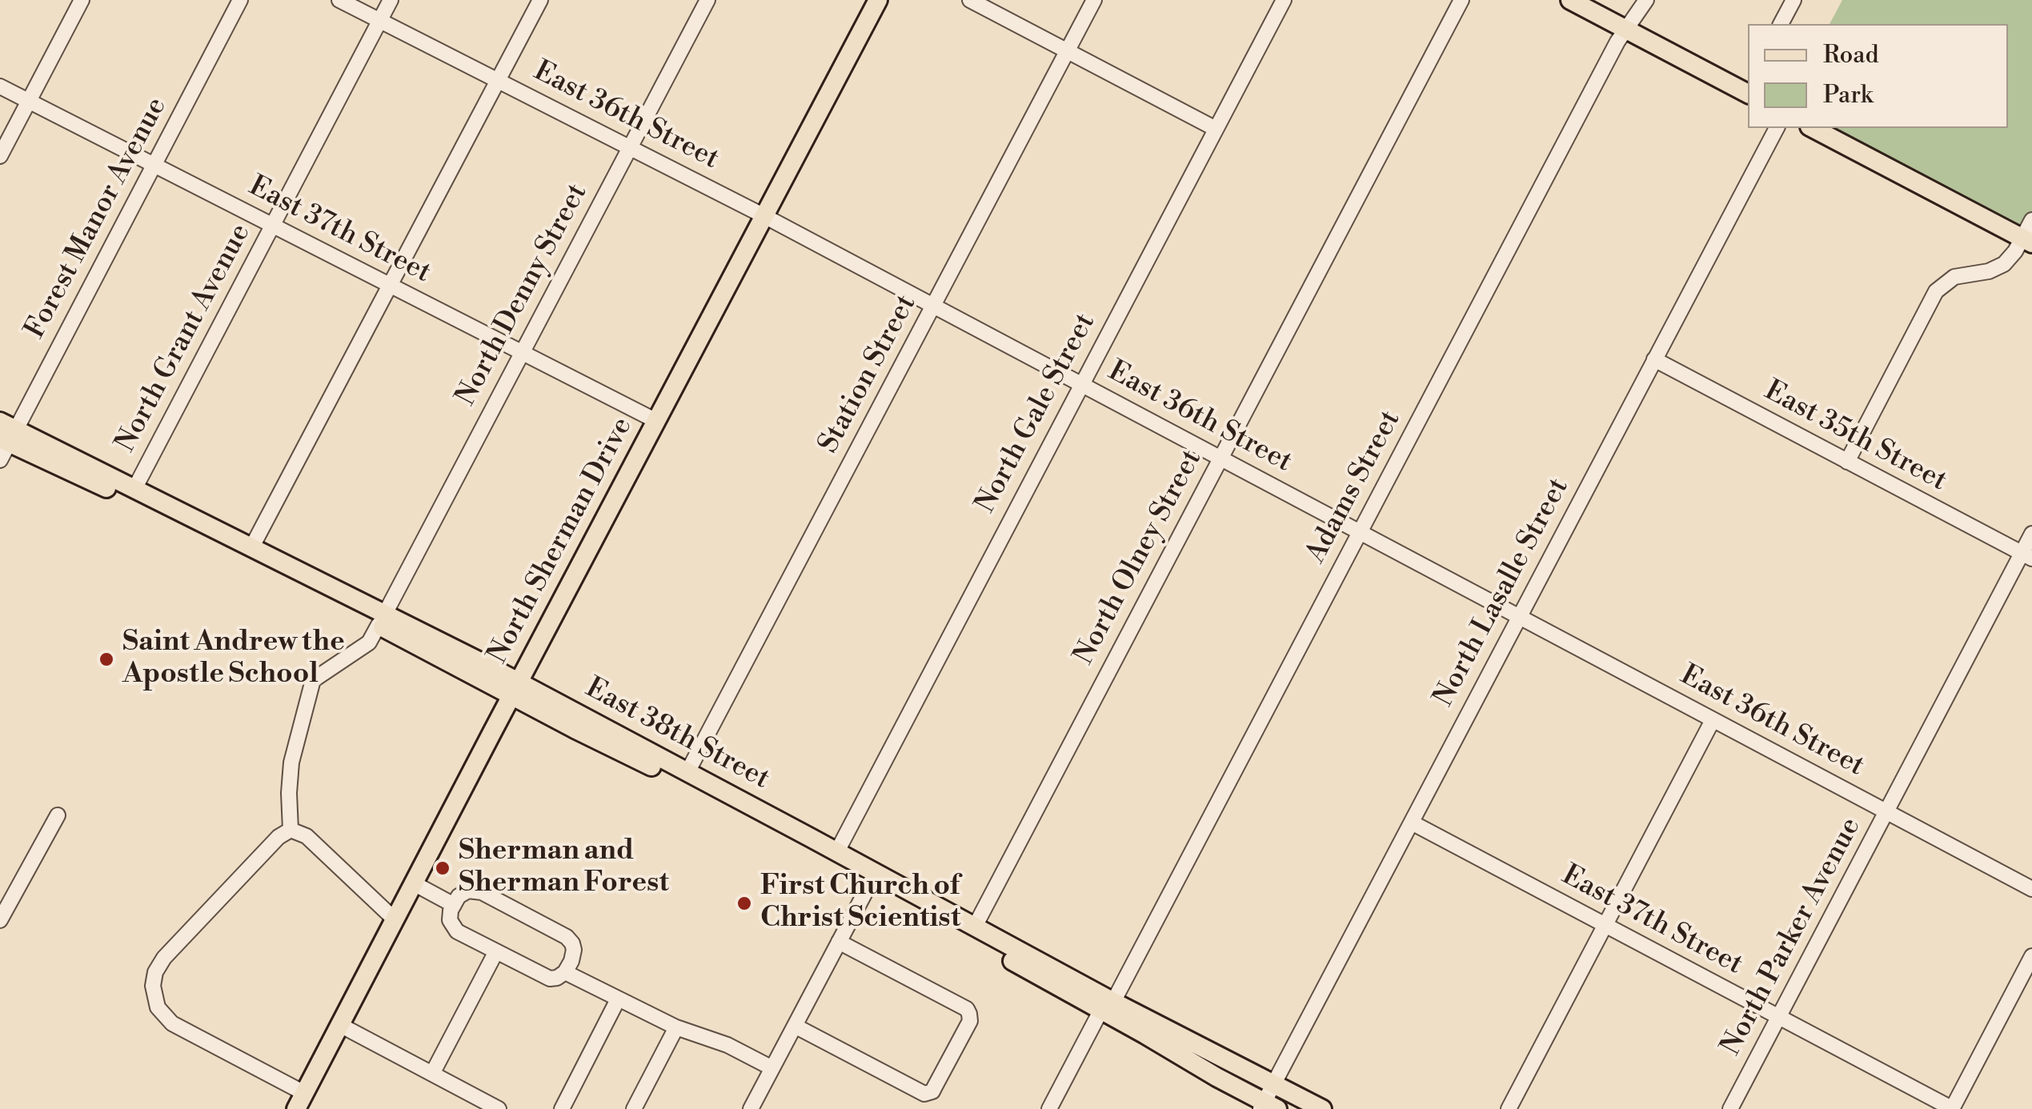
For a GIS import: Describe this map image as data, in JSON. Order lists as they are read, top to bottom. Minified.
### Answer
{"streets":{"main road":["North Sherman Drive","East 38th Street"],"street":["East 36th Street","Forest Manor Avenue","East 37th Street","North Denny Street","North Grant Avenue","Station Street","North Gale Street","East 35th Street","Adams Street","North Olney Street","North Lasalle Street","North Parker Avenue"]},"crossings":[["East 36th Street","North Denny Street"],["East 36th Street","North Grant Avenue"],["East 36th Street","Station Street"],["East 36th Street","North Gale Street"],["East 36th Street","Adams Street"],["East 36th Street","North Sherman Drive"],["East 36th Street","North Olney Street"],["East 36th Street","North Lasalle Street"],["East 36th Street","North Parker Avenue"],["Forest Manor Avenue","East 37th Street"],["Forest Manor Avenue","East 38th Street"],["East 37th Street","North Denny Street"],["East 37th Street","North Grant Avenue"],["East 37th Street","North Sherman Drive"],["East 37th Street","North Lasalle Street"],["East 37th Street","North Parker Avenue"],["North Denny Street","East 38th Street"],["North Grant Avenue","East 38th Street"],["Station Street","East 38th Street"],["North Gale Street","East 38th Street"],["East 35th Street","North Lasalle Street"],["East 35th Street","North Parker Avenue"],["Adams Street","East 38th Street"],["North Sherman Drive","East 38th Street"],["North Olney Street","East 38th Street"],["North Lasalle Street","East 38th Street"]],"places":["Saint Andrew the Apostle School","Sherman and Sherman Forest","First Church of Christ Scientist"],"legend":["Road","Park"]}
